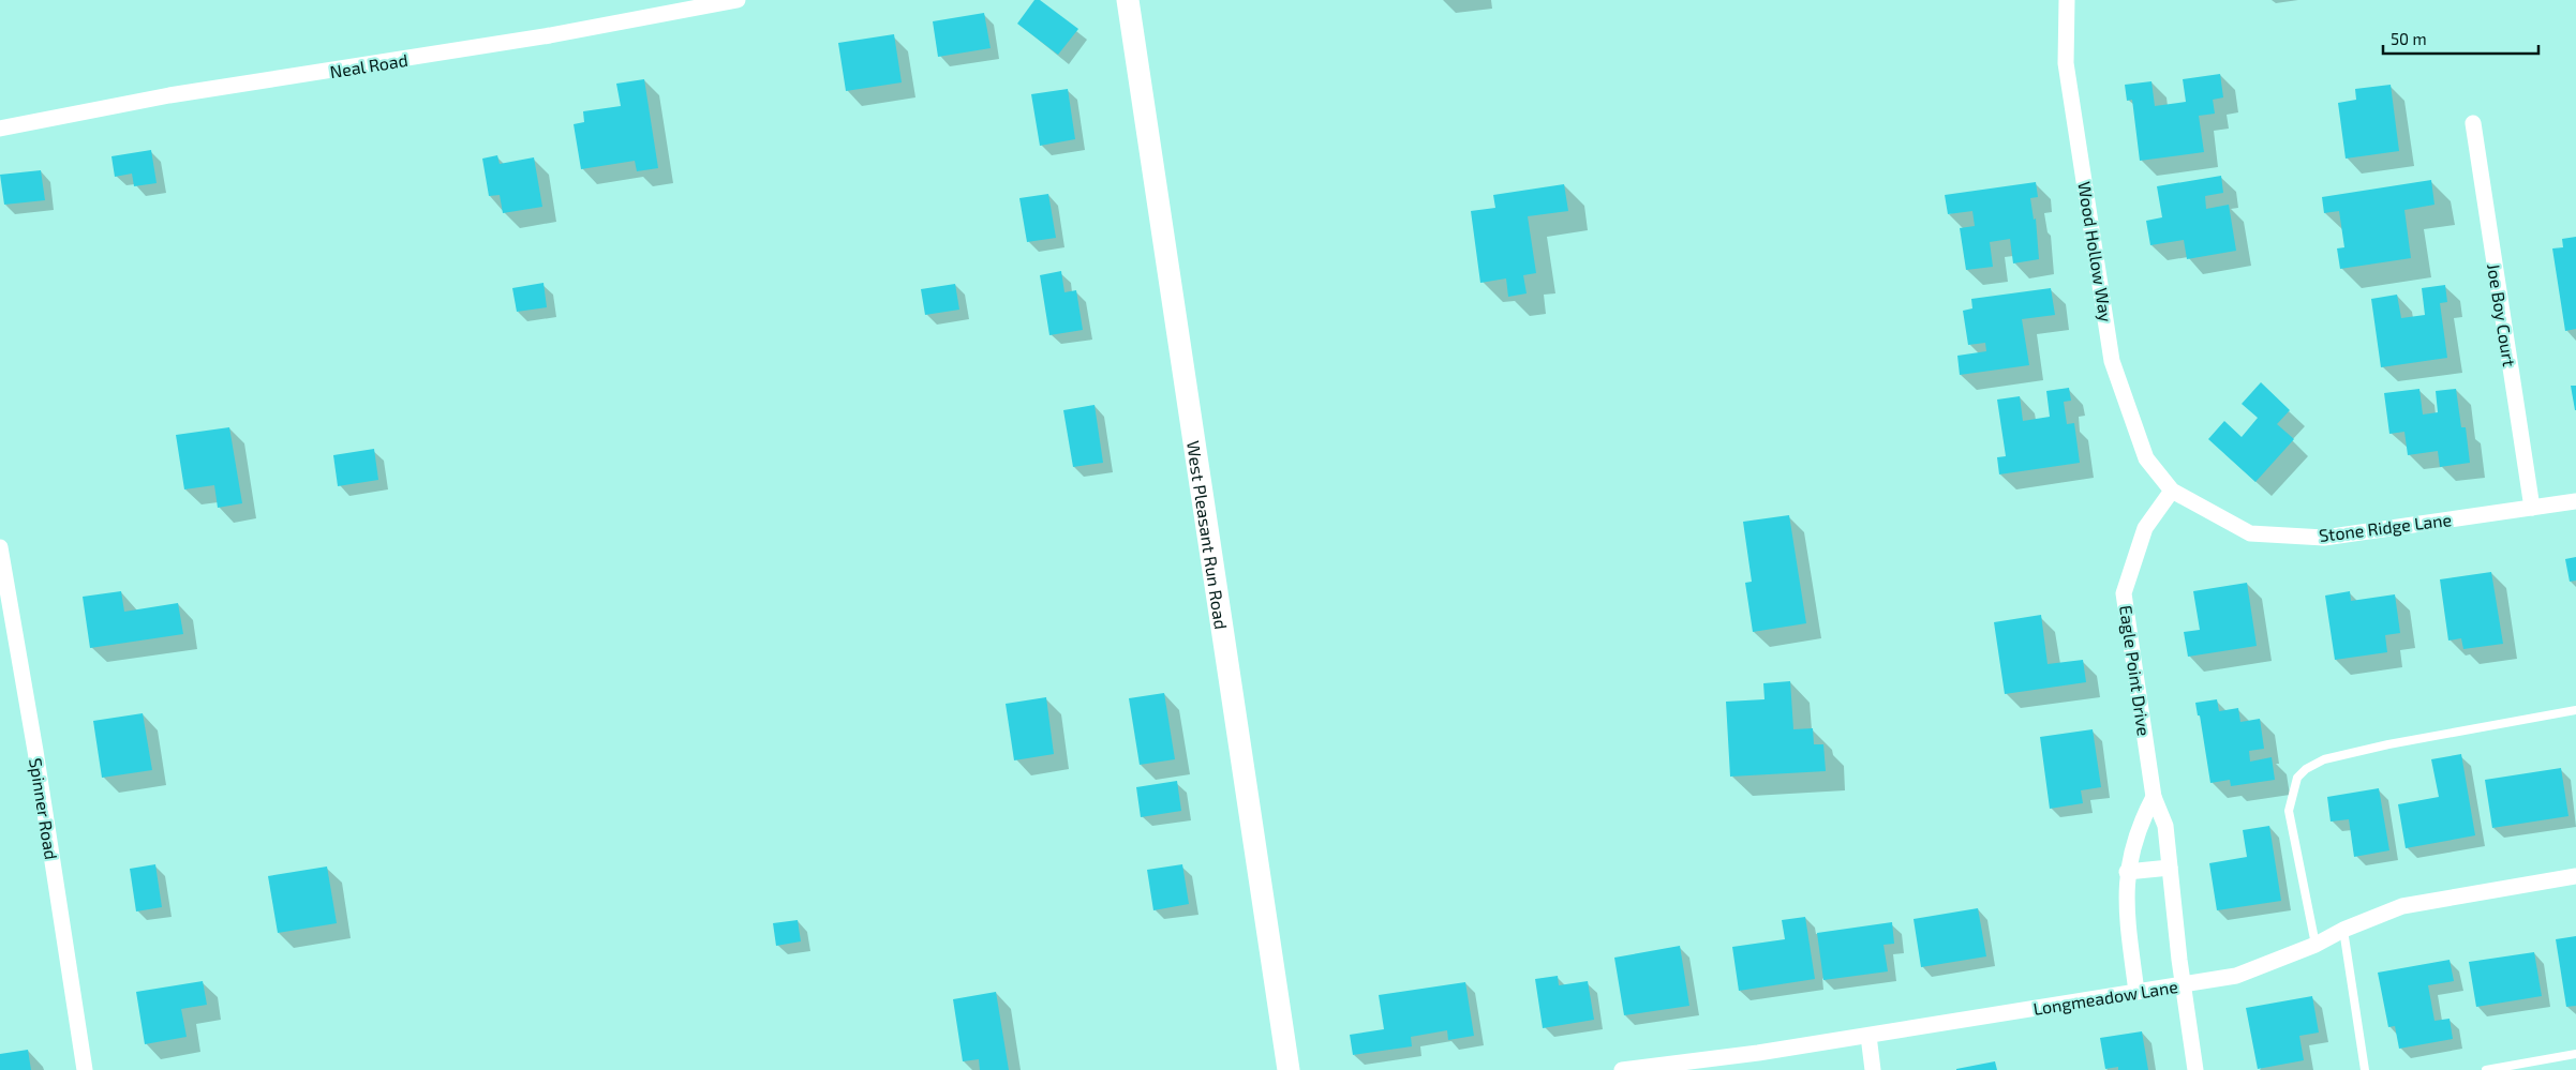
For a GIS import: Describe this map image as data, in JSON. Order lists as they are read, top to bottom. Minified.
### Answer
{"streets":{"main road":["West Pleasant Run Road"],"street":["Neal Road","Wood Hollow Way","Joe Boy Court","Stone Ridge Lane","Eagle Point Drive","Spinner Road","Longmeadow Lane"]},"crossings":[["Wood Hollow Way","Stone Ridge Lane"],["Wood Hollow Way","Eagle Point Drive"],["Joe Boy Court","Stone Ridge Lane"],["Stone Ridge Lane","Eagle Point Drive"],["Eagle Point Drive","Longmeadow Lane"]],"scale_bar":"50 m"}
